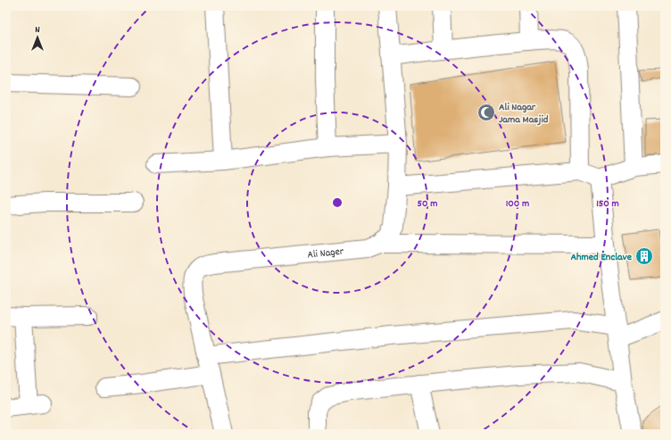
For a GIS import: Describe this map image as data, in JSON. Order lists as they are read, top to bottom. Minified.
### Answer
{"streets":{"street":["Ali Nager"]},"places":{"mosque":["Ali Nagar Jama Masjid"],"building":["Ahmed Enclave"]},"north":"top","rings":["50 m","100 m","150 m"]}
